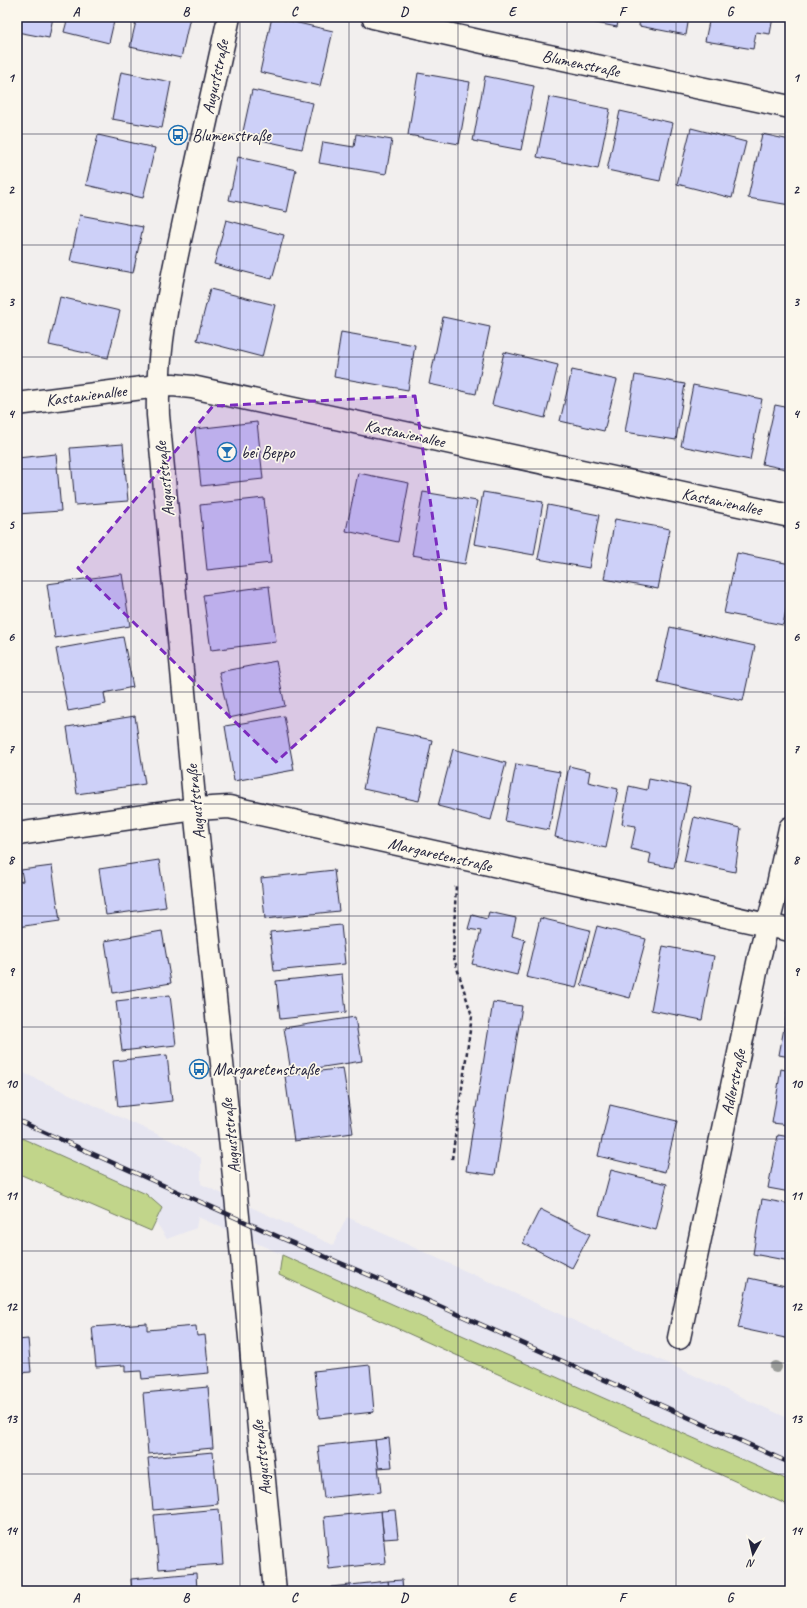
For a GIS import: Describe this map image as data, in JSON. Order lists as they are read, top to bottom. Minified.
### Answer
{"streets":{"street":["Blumenstraße","Auguststraße","Kastanienallee","Margaretenstraße","Adlerstraße"]},"crossings":[["Auguststraße","Kastanienallee"],["Auguststraße","Margaretenstraße"],["Margaretenstraße","Adlerstraße"]],"places":{"bus stop":["Blumenstraße","Margaretenstraße"],"bar":["bei Beppo"]},"north":"bottom","grid":{"columns":["A","B","C","D","E","F","G"],"rows":["1","2","3","4","5","6","7","8","9","10","11","12","13","14"]}}
